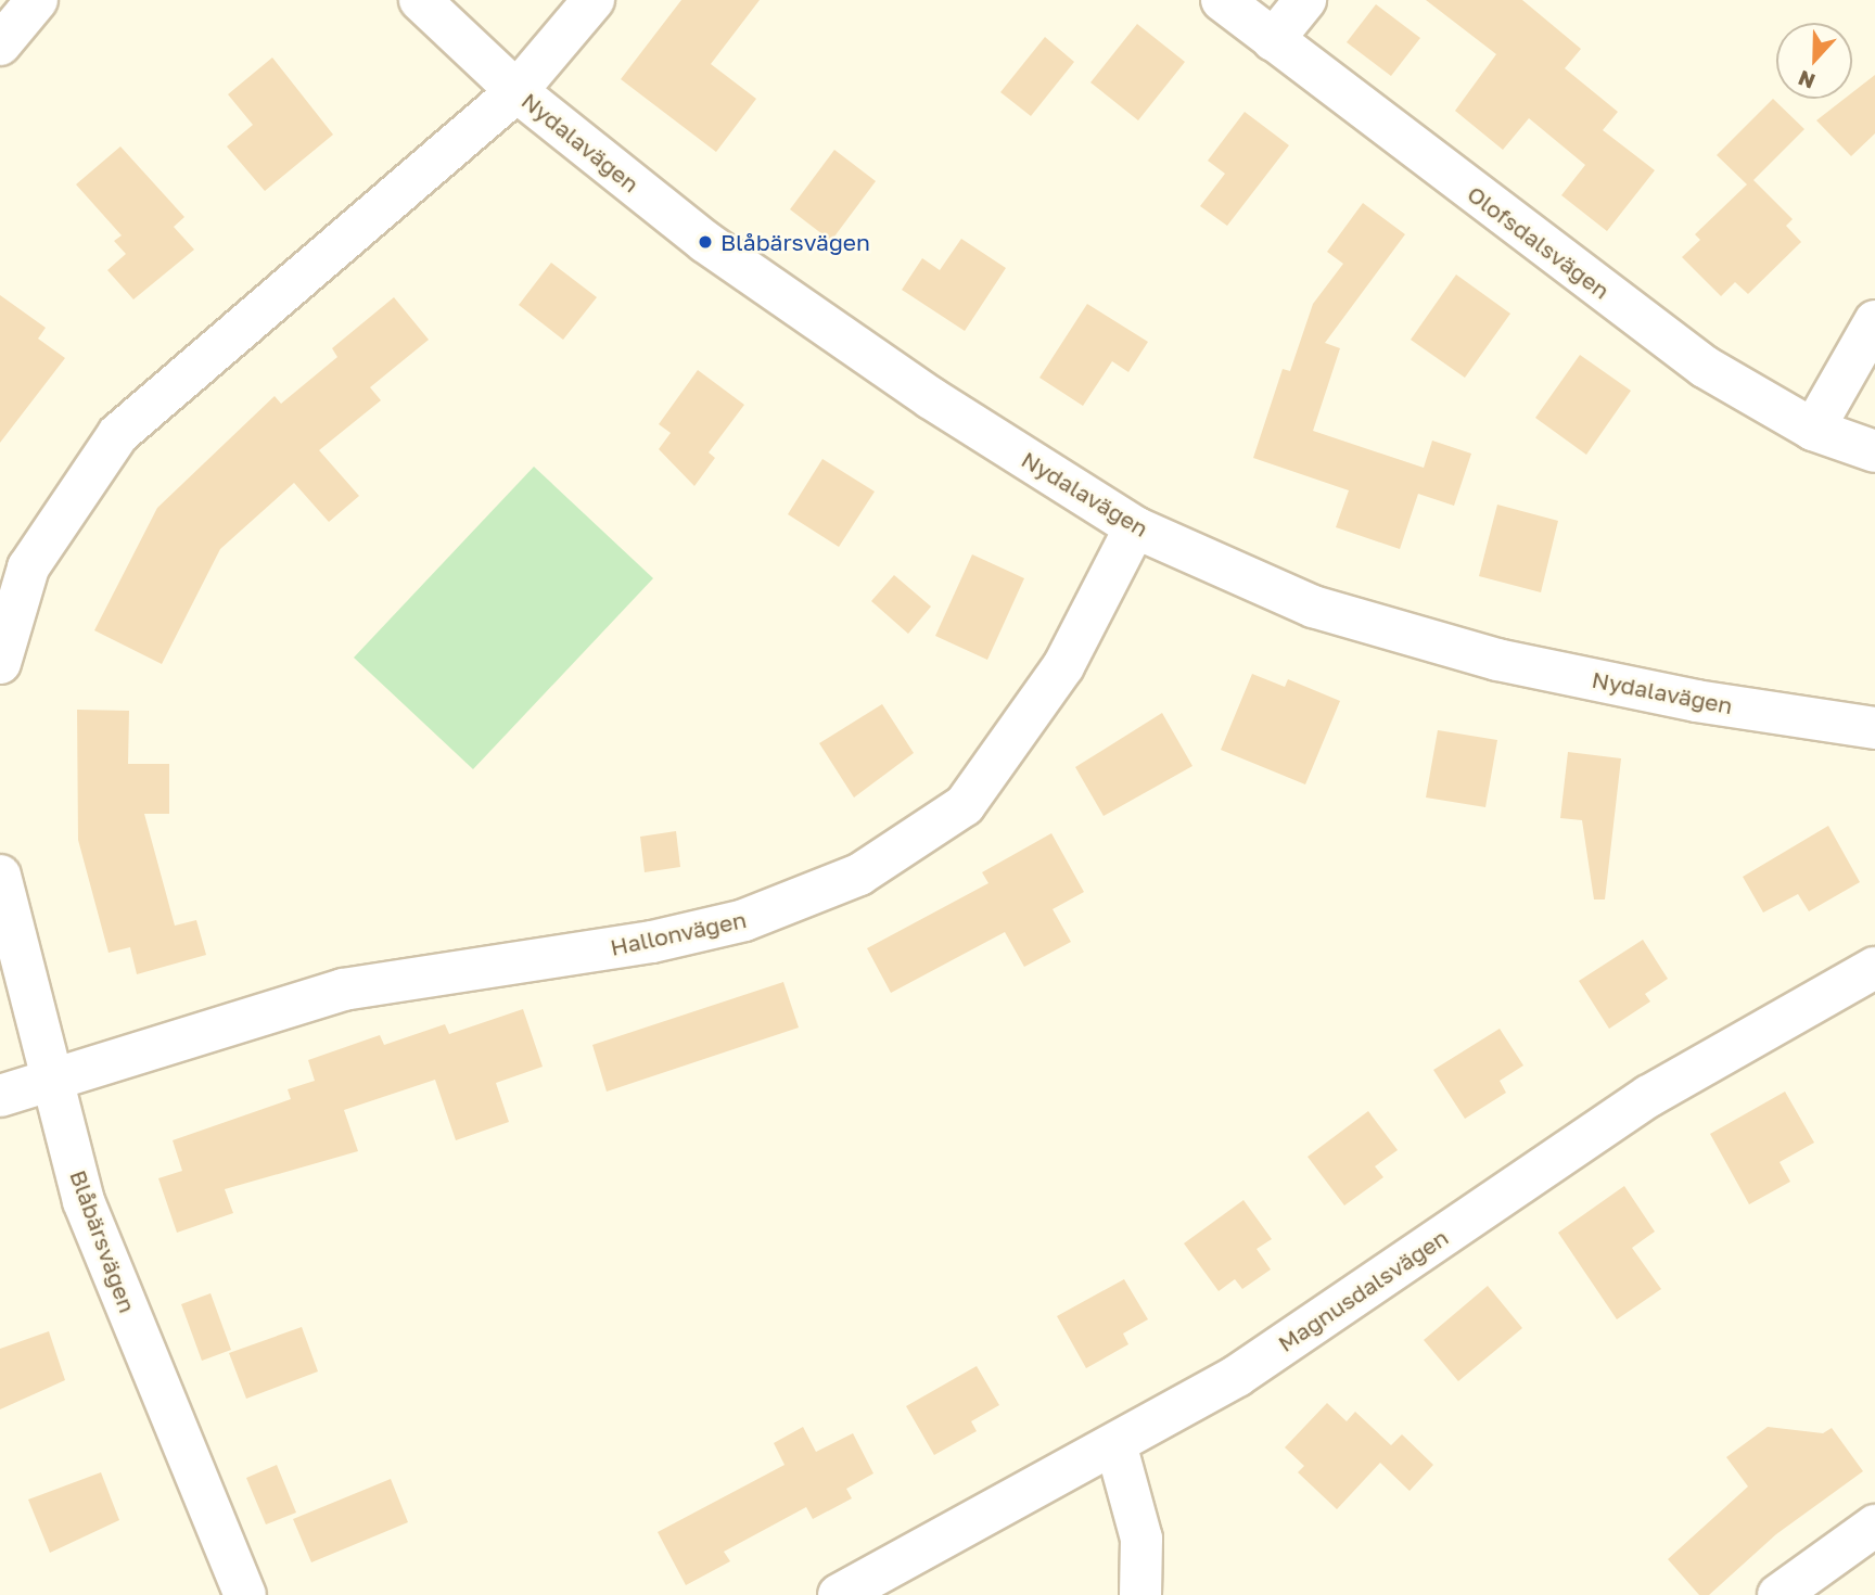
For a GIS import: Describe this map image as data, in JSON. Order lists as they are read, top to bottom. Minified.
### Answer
{"streets":{"street":["Nydalavägen","Olofsdalsvägen","Hallonvägen","Blåbärsvägen","Magnusdalsvägen"]},"crossings":[["Nydalavägen","Hallonvägen"],["Hallonvägen","Blåbärsvägen"]],"places":["Blåbärsvägen"],"north":"bottom"}
